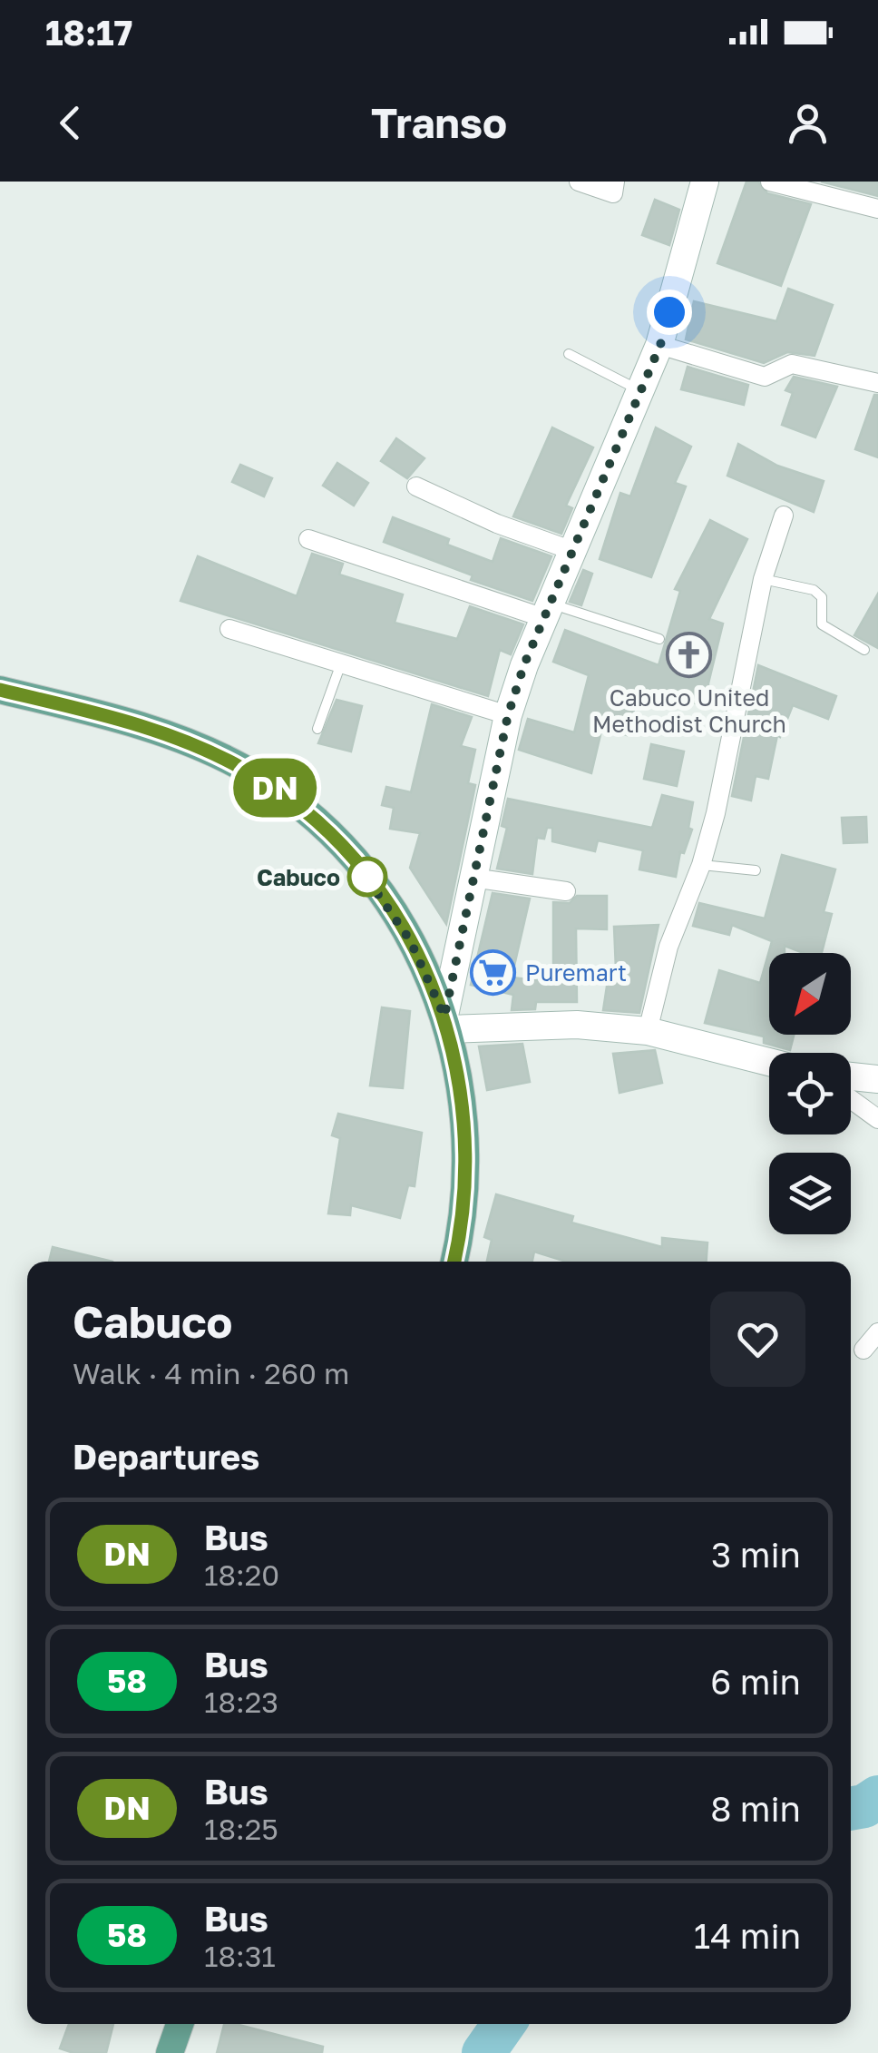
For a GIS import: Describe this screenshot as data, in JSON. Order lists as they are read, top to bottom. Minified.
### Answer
{"places":{"church":["Cabuco United Methodist Church"],"other":["Cabuco"],"supermarket":["Puremart"]},"lines":["bus line DN"],"north":"bottom left","page":{"status":"18:17","header":"Transo","on_map":"DN","heading":[["Cabuco","Walk · 4 min · 260 m"],"Departures"],"list":[{"mark":"DN","name":"Bus","note":"18:20","value":"3 min"},{"mark":"58","name":"Bus","note":"18:23","value":"6 min"},{"mark":"DN","name":"Bus","note":"18:25","value":"8 min"},{"mark":"58","name":"Bus","note":"18:31","value":"14 min"}]}}
